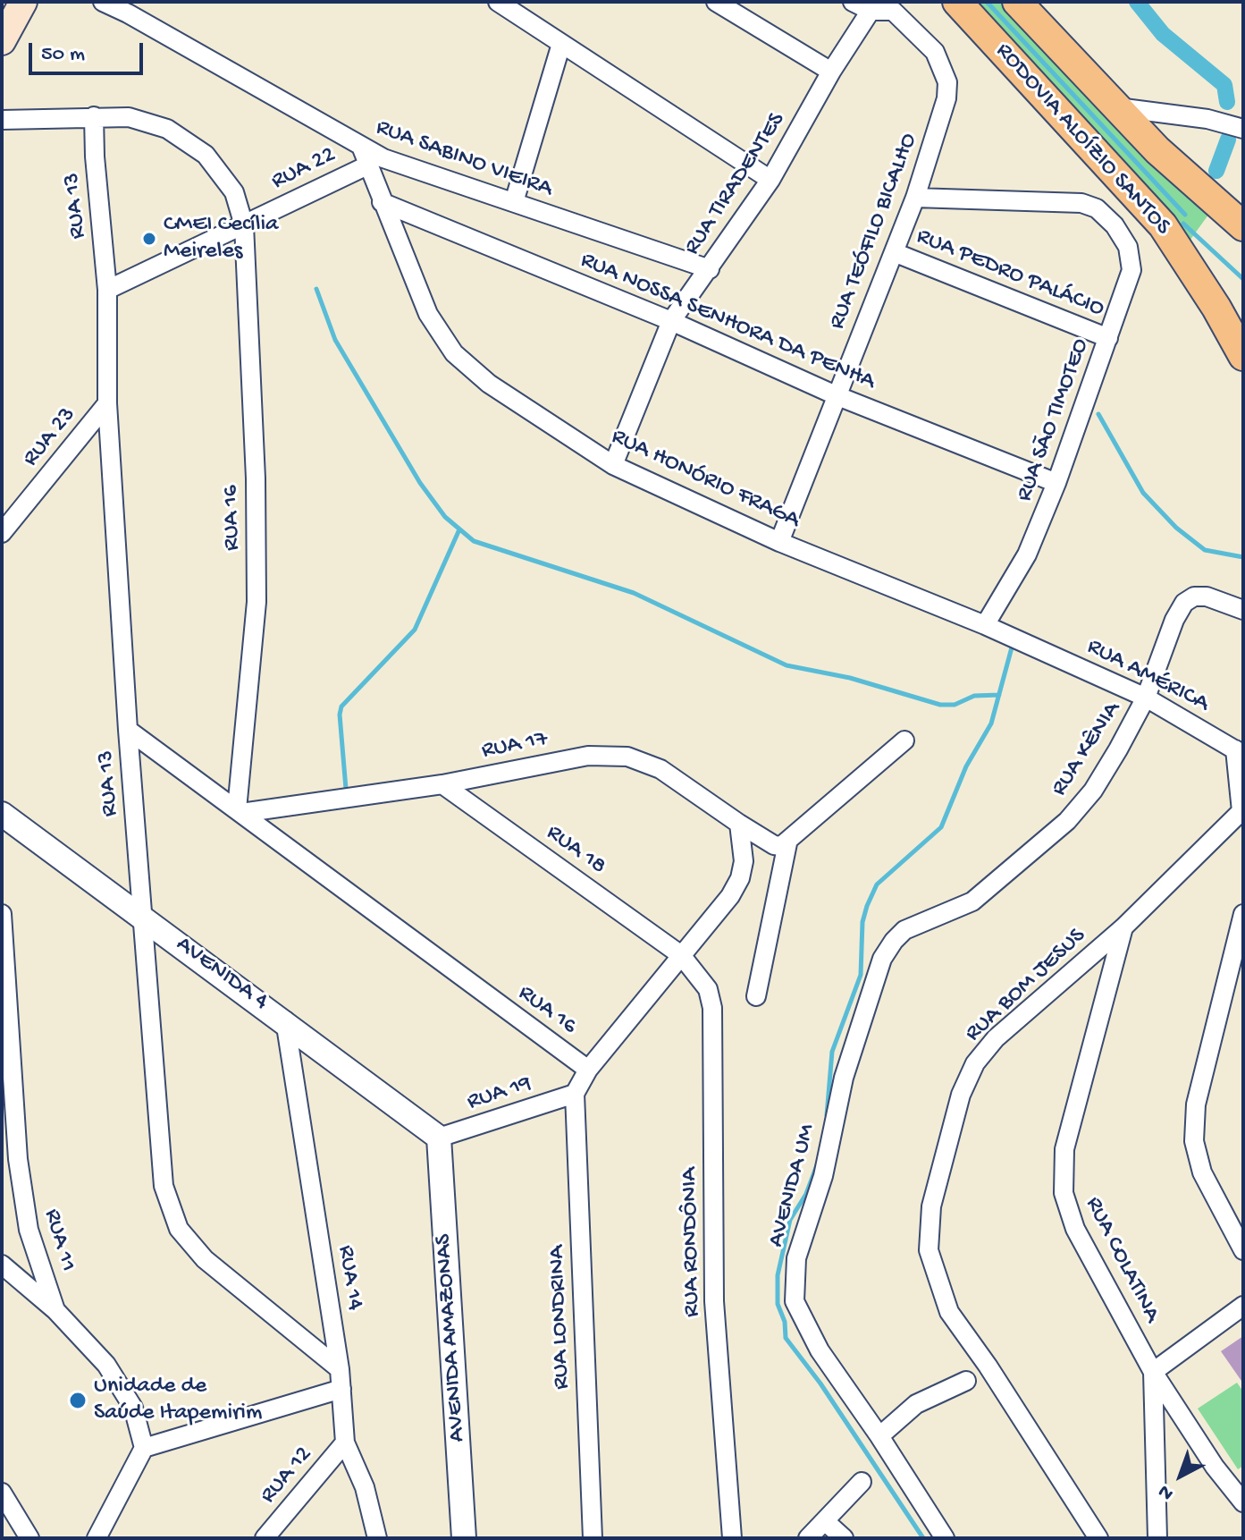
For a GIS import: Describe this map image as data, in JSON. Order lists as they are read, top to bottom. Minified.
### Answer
{"streets":{"main road":["RODOVIA ALOÍZIO SANTOS"],"street":["RUA SABINO VIEIRA","RUA 22","RUA TIRADENTES","RUA 13","RUA TEÓFILO BICALHO","RUA PEDRO PALÁCIO","RUA NOSSA SENHORA DA PENHA","RUA SÃO TIMOTEO","RUA 23","RUA HONÓRIO FRAGA","RUA 16","RUA AMÉRICA","RUA 17","RUA KÊNIA","RUA 18","AVENIDA 4","RUA BOM JESUS","RUA 19","AVENIDA UM","RUA 11","RUA RONDÔNIA","RUA COLATINA","RUA 14","RUA LONDRINA","AVENIDA AMAZONAS","RUA 12"]},"crossings":[["RUA SABINO VIEIRA","RUA 22"],["RUA SABINO VIEIRA","RUA TIRADENTES"],["RUA SABINO VIEIRA","RUA HONÓRIO FRAGA"],["RUA 22","RUA 13"],["RUA 22","RUA HONÓRIO FRAGA"],["RUA 22","RUA 16"],["RUA TIRADENTES","RUA TEÓFILO BICALHO"],["RUA TIRADENTES","RUA NOSSA SENHORA DA PENHA"],["RUA TIRADENTES","RUA HONÓRIO FRAGA"],["RUA 13","RUA 23"],["RUA 13","RUA 16"],["RUA 13","AVENIDA 4"],["RUA 13","RUA 14"],["RUA TEÓFILO BICALHO","RUA PEDRO PALÁCIO"],["RUA TEÓFILO BICALHO","RUA NOSSA SENHORA DA PENHA"],["RUA TEÓFILO BICALHO","RUA SÃO TIMOTEO"],["RUA TEÓFILO BICALHO","RUA HONÓRIO FRAGA"],["RUA PEDRO PALÁCIO","RUA SÃO TIMOTEO"],["RUA NOSSA SENHORA DA PENHA","RUA SÃO TIMOTEO"],["RUA NOSSA SENHORA DA PENHA","RUA HONÓRIO FRAGA"],["RUA SÃO TIMOTEO","RUA HONÓRIO FRAGA"],["RUA HONÓRIO FRAGA","RUA AMÉRICA"],["RUA 16","RUA 17"],["RUA AMÉRICA","RUA KÊNIA"],["RUA 17","RUA 18"],["RUA KÊNIA","AVENIDA UM"],["RUA 18","RUA RONDÔNIA"],["AVENIDA 4","RUA 19"],["AVENIDA 4","RUA 14"],["AVENIDA 4","AVENIDA AMAZONAS"],["RUA BOM JESUS","RUA COLATINA"],["RUA 19","RUA LONDRINA"],["RUA 19","AVENIDA AMAZONAS"],["RUA 14","RUA 12"]],"places":["CMEI Cecília Meireles","Unidade de Saúde Itapemirim"],"scale_bar":"50 m","north":"bottom left"}
